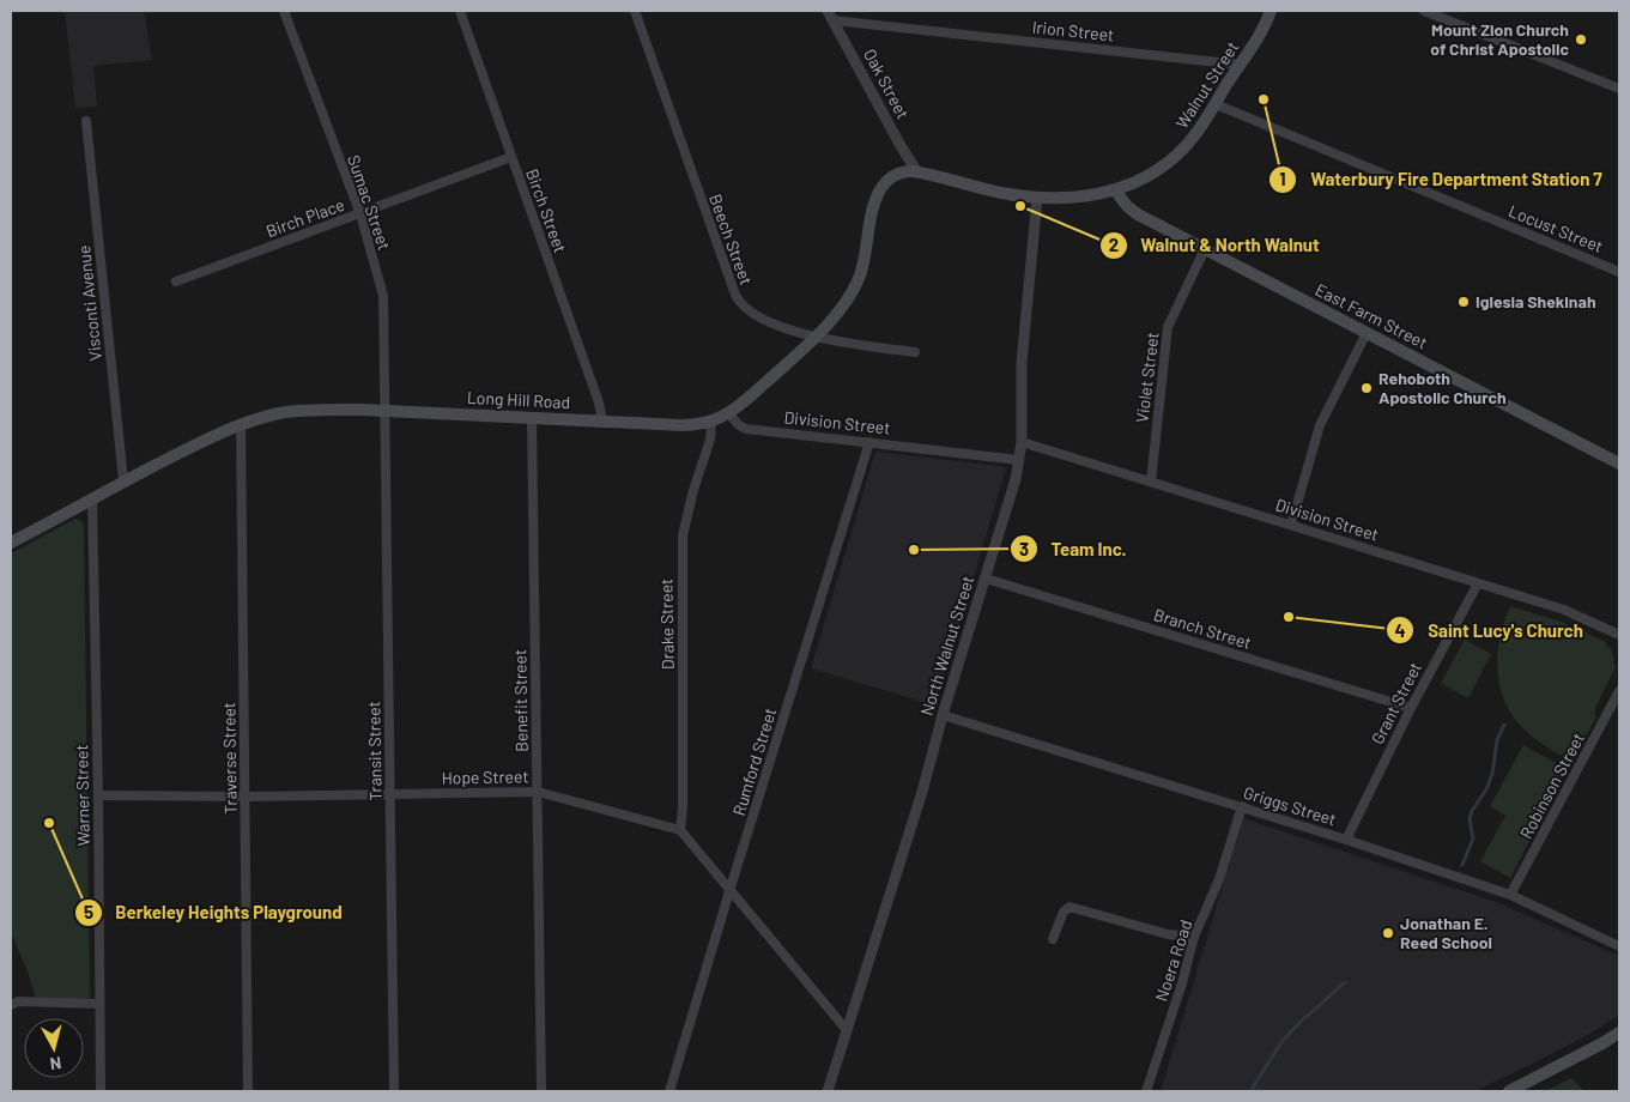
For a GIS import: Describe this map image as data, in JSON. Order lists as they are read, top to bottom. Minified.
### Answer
{"streets":{"main road":["Walnut Street","East Farm Street","Long Hill Road"],"street":["Irion Street","Oak Street","Sumac Street","Birch Street","Birch Place","Locust Street","Beech Street","Visconti Avenue","Violet Street","Division Street","Drake Street","Branch Street","North Walnut Street","Benefit Street","Grant Street","Transit Street","Traverse Street","Rumford Street","Hope Street","Robinson Street","Warner Street","Griggs Street","Noera Road"]},"crossings":[["Irion Street","Oak Street"],["Irion Street","Walnut Street"],["Oak Street","Walnut Street"],["Oak Street","Long Hill Road"],["Walnut Street","Locust Street"],["Walnut Street","East Farm Street"],["Walnut Street","Long Hill Road"],["Walnut Street","North Walnut Street"],["Sumac Street","Birch Place"],["Sumac Street","Long Hill Road"],["Sumac Street","Transit Street"],["Birch Street","Birch Place"],["Birch Street","Long Hill Road"],["Beech Street","Long Hill Road"],["Visconti Avenue","Long Hill Road"],["East Farm Street","Violet Street"],["Violet Street","Division Street"],["Long Hill Road","Division Street"],["Long Hill Road","Drake Street"],["Long Hill Road","Benefit Street"],["Long Hill Road","Transit Street"],["Long Hill Road","Traverse Street"],["Long Hill Road","Warner Street"],["Division Street","North Walnut Street"],["Division Street","Grant Street"],["Division Street","Rumford Street"],["Drake Street","Hope Street"],["Branch Street","North Walnut Street"],["Branch Street","Grant Street"],["North Walnut Street","Griggs Street"],["Benefit Street","Hope Street"],["Grant Street","Griggs Street"],["Transit Street","Hope Street"],["Traverse Street","Hope Street"],["Hope Street","Warner Street"],["Robinson Street","Griggs Street"],["Griggs Street","Noera Road"]],"places":["Mount Zion Church of Christ Apostolic","Waterbury Fire Department Station 7","Walnut & North Walnut","Iglesia Shekinah","Rehoboth Apostolic Church","Team Inc.","Saint Lucy's Church","Berkeley Heights Playground","Jonathan E. Reed School"],"north":"bottom"}
